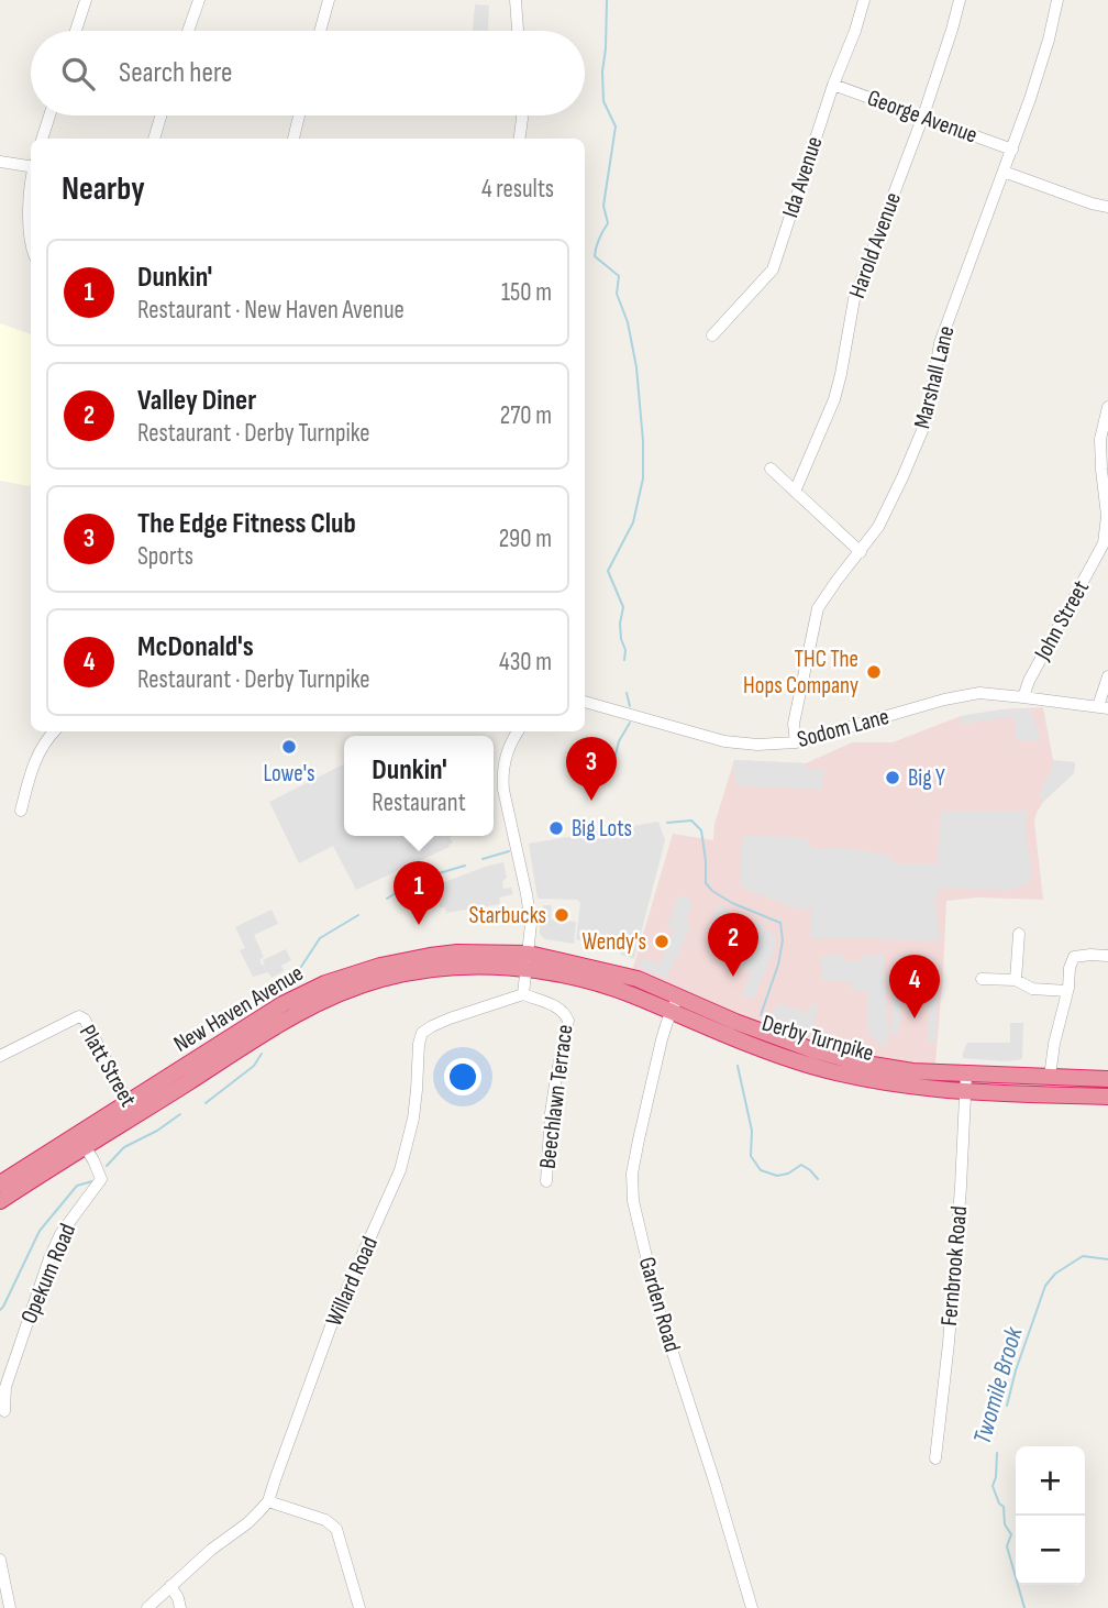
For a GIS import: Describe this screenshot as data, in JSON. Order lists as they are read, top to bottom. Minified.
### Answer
{"streets":{"highway":["New Haven Avenue","Derby Turnpike"],"street":["George Avenue","Ida Avenue","Harold Avenue","Marshall Lane","John Street","Sodom Lane","Platt Street","Beechlawn Terrace","Fernbrook Road","Opekum Road","Willard Road","Garden Road"]},"crossings":[["George Avenue","Ida Avenue"],["George Avenue","Harold Avenue"],["George Avenue","Marshall Lane"],["Marshall Lane","Sodom Lane"],["John Street","Sodom Lane"],["New Haven Avenue","Derby Turnpike"],["New Haven Avenue","Platt Street"],["New Haven Avenue","Opekum Road"],["Derby Turnpike","Fernbrook Road"],["Derby Turnpike","Garden Road"],["Beechlawn Terrace","Willard Road"]],"water":["Twomile Brook"],"places":["THC The Hops Company","Lowe's","Big Y","Big Lots","Starbucks","Wendy's"],"page":{"search":"Search here","heading":["Nearby","4 results"],"list":[{"mark":"1","name":"Dunkin'","note":"Restaurant · New Haven Avenue","value":"150 m"},{"mark":"2","name":"Valley Diner","note":"Restaurant · Derby Turnpike","value":"270 m"},{"mark":"3","name":"The Edge Fitness Club","note":"Sports","value":"290 m"},{"mark":"4","name":"McDonald's","note":"Restaurant · Derby Turnpike","value":"430 m"}],"popup":["Dunkin'","Restaurant"],"pins":["3","1","2","4"],"map_buttons":["+","−"]}}
